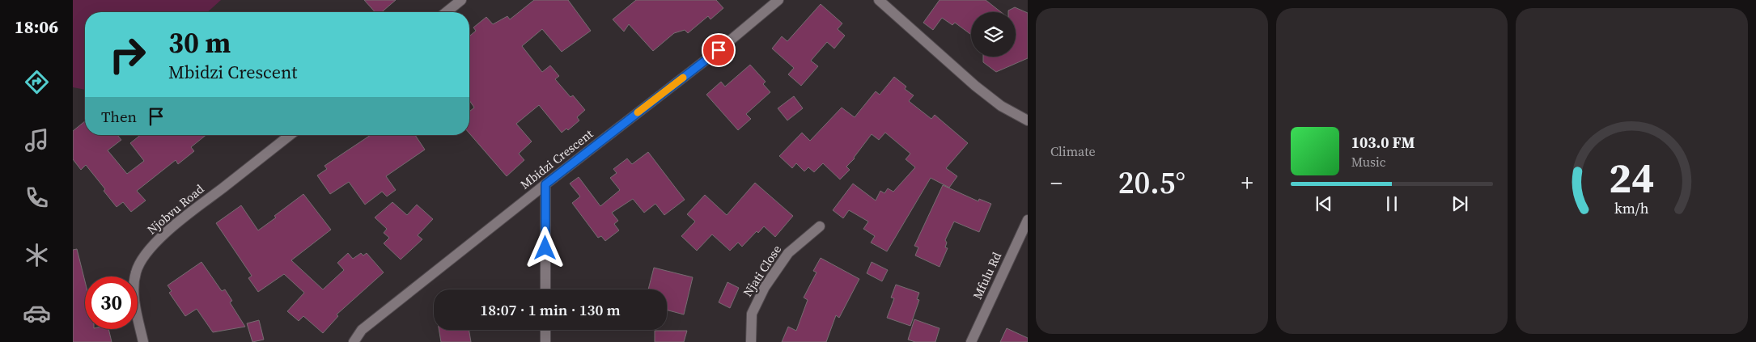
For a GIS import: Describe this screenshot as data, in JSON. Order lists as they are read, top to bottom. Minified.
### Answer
{"streets":{"street":["Mbidzi Crescent","Njobvu Road","Njati Close","Mfulu Rd"]},"page":{"tabs":"18:06","tile":"Climate","turn":["30 m","Mbidzi Crescent"],"then":"Then","song":["103.0 FM","Music"],"heat":["−","20.5°","+"],"limit":"30","trip":"18:07 · 1 min · 130 m","gauge":["24","km/h"]}}
